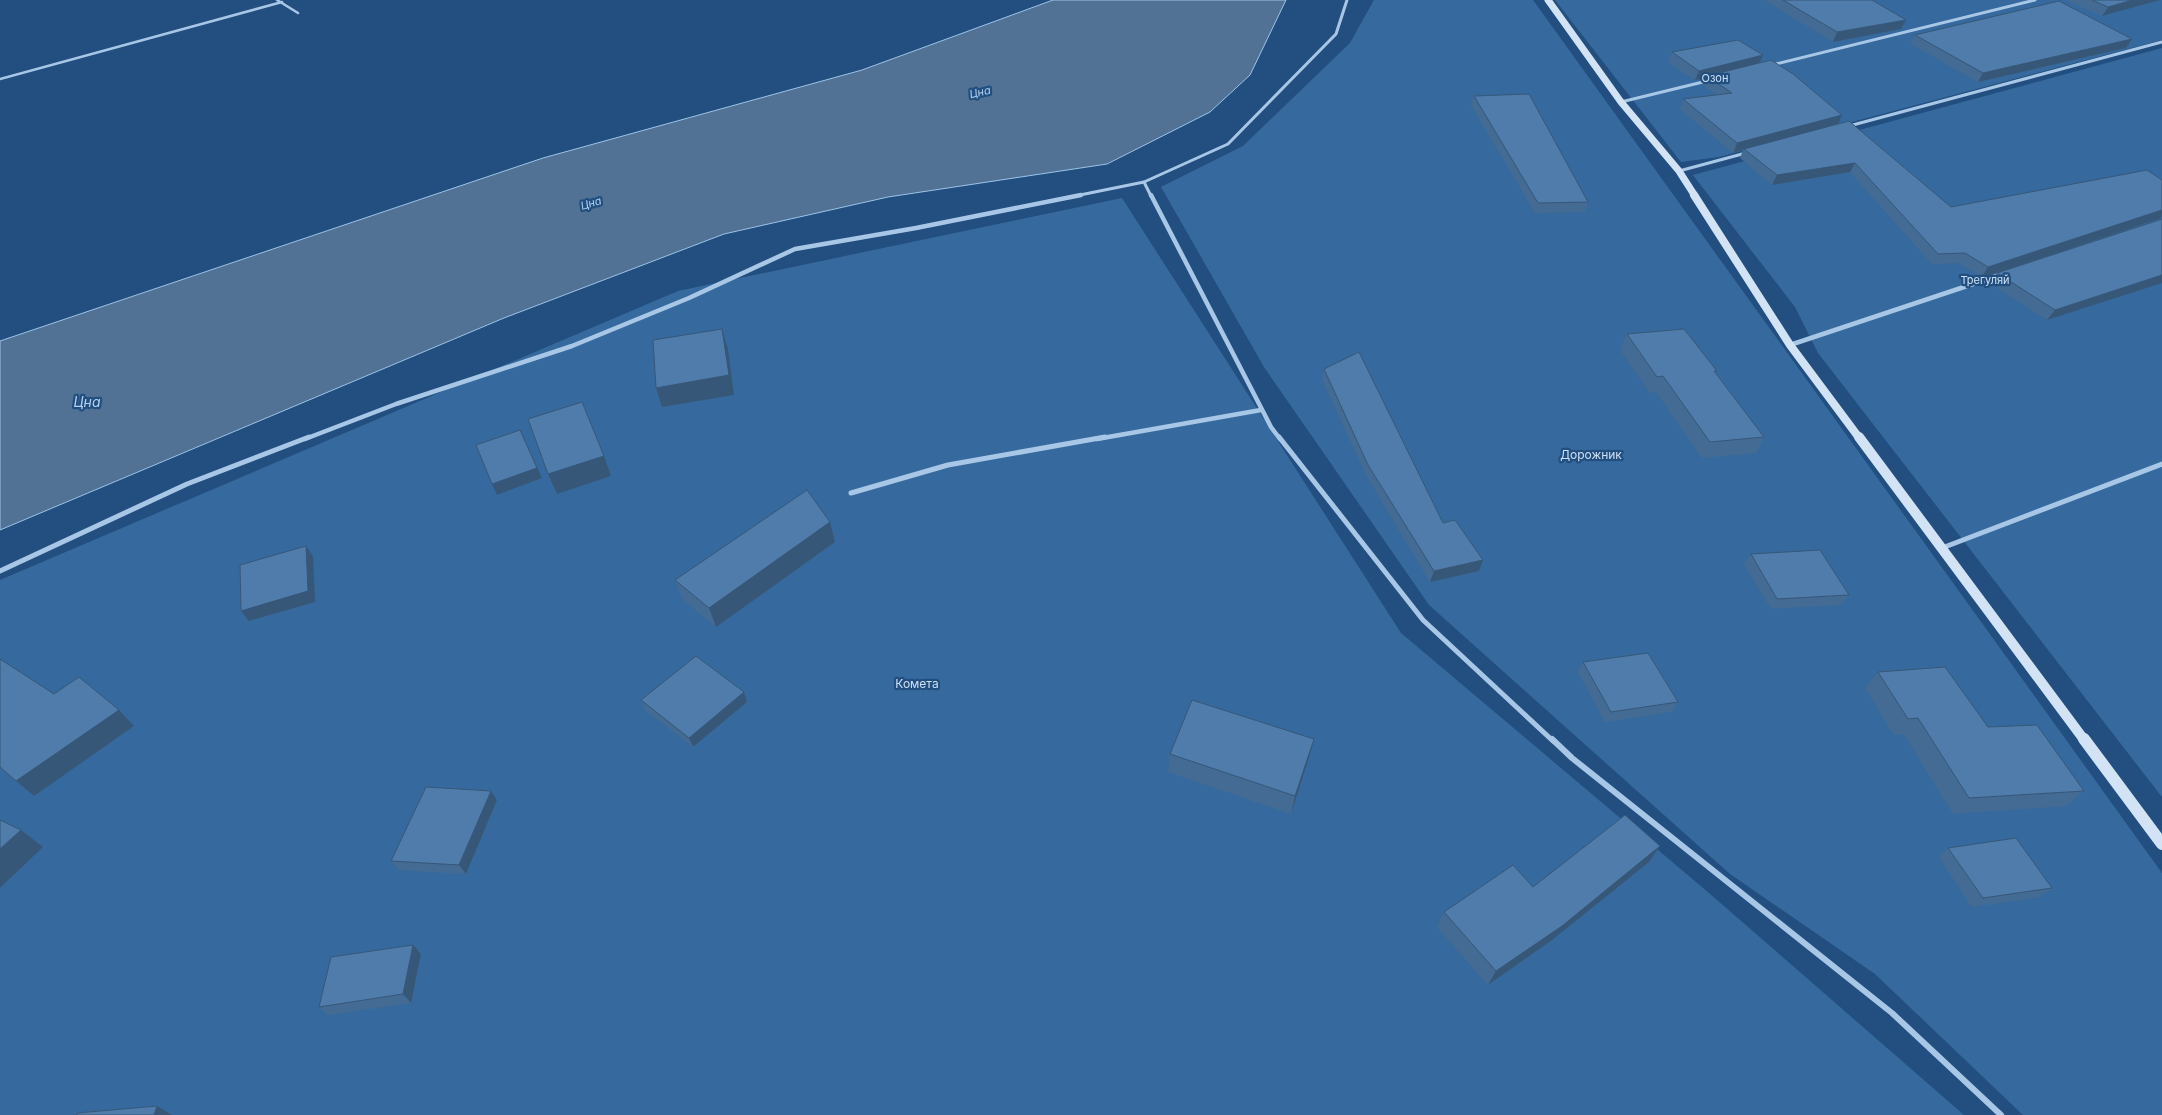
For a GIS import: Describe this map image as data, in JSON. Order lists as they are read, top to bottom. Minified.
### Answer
{"water":["Цна"],"parks":["Озон","Трегуляй","Дорожник","Комета"]}
